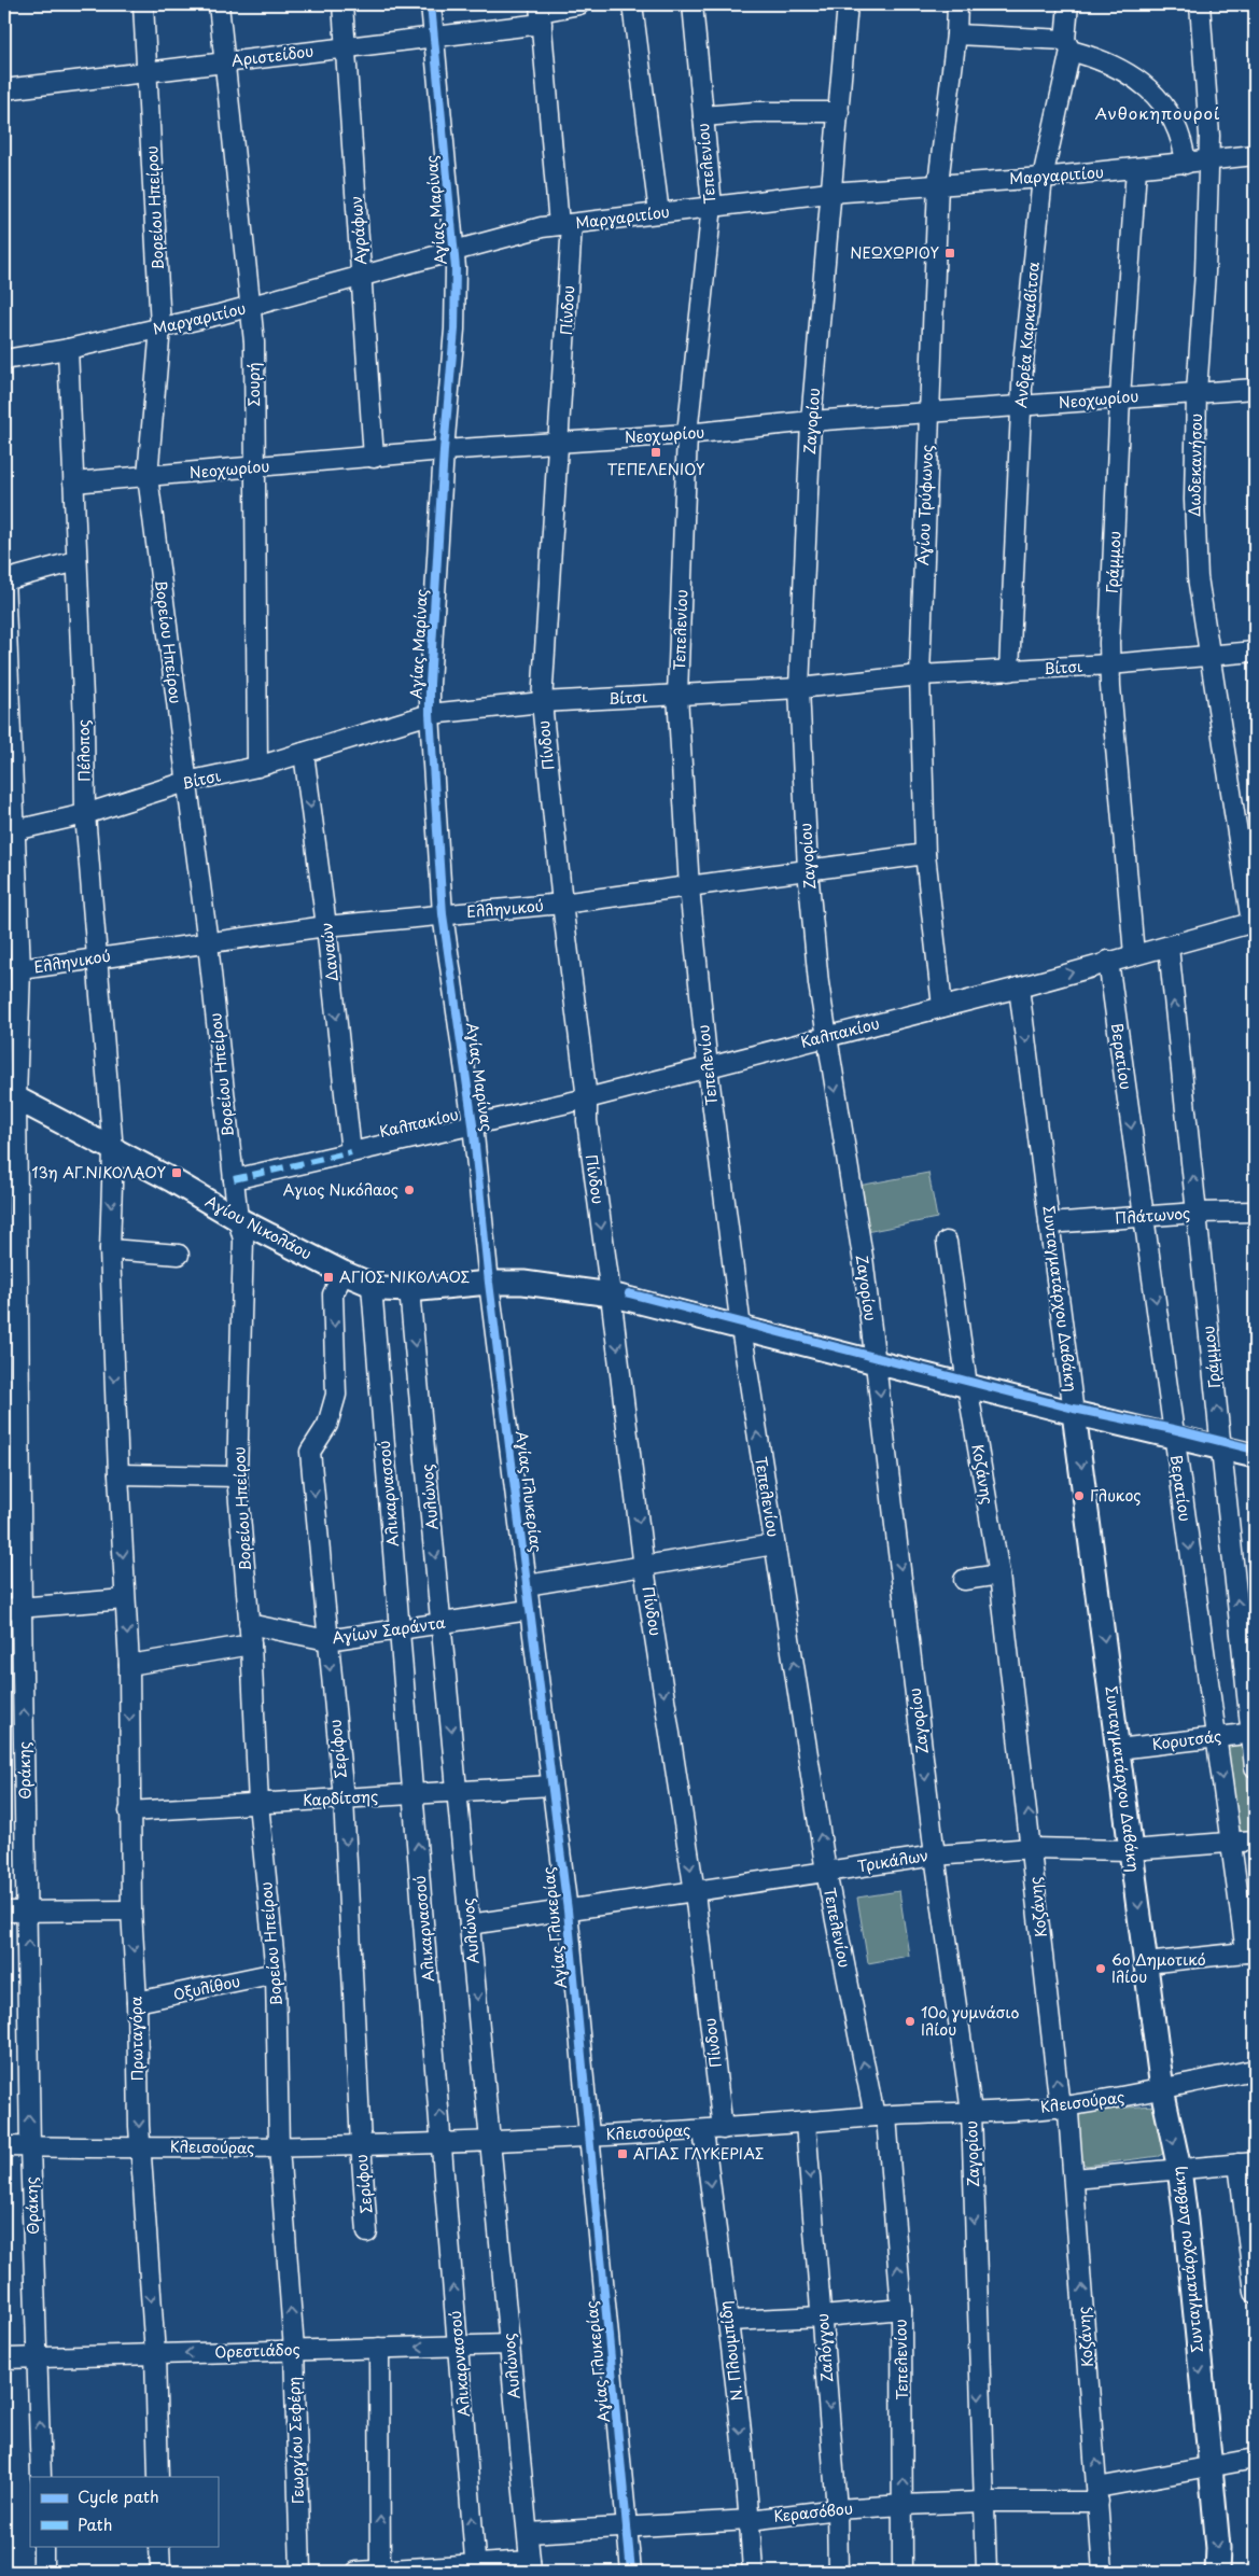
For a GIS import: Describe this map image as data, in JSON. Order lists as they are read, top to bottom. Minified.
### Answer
{"streets":{"street":["Αριστείδου","Τεπελενίου","Μαργαριτίου","Βορείου Ηπείρου","Αγίας Μαρίνας","Αγράφων","Πίνδου","Ανδρέα Καρκαβίτσα","Σουρή","Νεοχωρίου","Ζαγορίου","Δωδεκανήσου","Αγίου Τρύφωνος","Γράμμου","Βίτσι","Πέλοπος","Ελληνικού","Δαναών","Καλπακίου","Βερατίου","Πλάτωνος","Αγίου Νικολάου","Συνταγματάρχου Δαβάκη","Κοζάνης","Αγίας Γλυκερίας","Αλικαρνασσού","Αυλώνος","Αγίων Σαράντα","Κορυτσάς","Σερίφου","Θράκης","Καρδίτσης","Τρικάλων","Οξυλίθου","Πρωταγόρα","Κλεισούρας","Ζαλόγγου","Ορεστιάδος","N. Πλουμπίδη","Γεωργίου Σεφέρη","Κερασόβου"]},"crossings":[["Αριστείδου","Βορείου Ηπείρου"],["Αριστείδου","Αγίας Μαρίνας"],["Αριστείδου","Αγράφων"],["Αριστείδου","Πίνδου"],["Αριστείδου","Σουρή"],["Τεπελενίου","Μαργαριτίου"],["Τεπελενίου","Νεοχωρίου"],["Τεπελενίου","Βίτσι"],["Τεπελενίου","Ελληνικού"],["Τεπελενίου","Καλπακίου"],["Τεπελενίου","Αγίου Νικολάου"],["Τεπελενίου","Τρικάλων"],["Τεπελενίου","Κλεισούρας"],["Τεπελενίου","Κερασόβου"],["Μαργαριτίου","Βορείου Ηπείρου"],["Μαργαριτίου","Αγίας Μαρίνας"],["Μαργαριτίου","Αγράφων"],["Μαργαριτίου","Πίνδου"],["Μαργαριτίου","Ανδρέα Καρκαβίτσα"],["Μαργαριτίου","Σουρή"],["Μαργαριτίου","Ζαγορίου"],["Μαργαριτίου","Δωδεκανήσου"],["Μαργαριτίου","Αγίου Τρύφωνος"],["Μαργαριτίου","Γράμμου"],["Μαργαριτίου","Πέλοπος"],["Βορείου Ηπείρου","Νεοχωρίου"],["Βορείου Ηπείρου","Βίτσι"],["Βορείου Ηπείρου","Ελληνικού"],["Βορείου Ηπείρου","Καλπακίου"],["Βορείου Ηπείρου","Αγίου Νικολάου"],["Βορείου Ηπείρου","Αγίων Σαράντα"],["Βορείου Ηπείρου","Καρδίτσης"],["Βορείου Ηπείρου","Οξυλίθου"],["Βορείου Ηπείρου","Κλεισούρας"],["Βορείου Ηπείρου","Γεωργίου Σεφέρη"],["Αγίας Μαρίνας","Νεοχωρίου"],["Αγίας Μαρίνας","Βίτσι"],["Αγίας Μαρίνας","Ελληνικού"],["Αγίας Μαρίνας","Καλπακίου"],["Αγίας Μαρίνας","Αγίου Νικολάου"],["Αγίας Μαρίνας","Αγίας Γλυκερίας"],["Αγράφων","Νεοχωρίου"],["Πίνδου","Νεοχωρίου"],["Πίνδου","Βίτσι"],["Πίνδου","Ελληνικού"],["Πίνδου","Καλπακίου"],["Πίνδου","Αγίου Νικολάου"],["Πίνδου","Τρικάλων"],["Πίνδου","Κλεισούρας"],["Ανδρέα Καρκαβίτσα","Νεοχωρίου"],["Ανδρέα Καρκαβίτσα","Βίτσι"],["Σουρή","Νεοχωρίου"],["Σουρή","Βίτσι"],["Νεοχωρίου","Ζαγορίου"],["Νεοχωρίου","Δωδεκανήσου"],["Νεοχωρίου","Αγίου Τρύφωνος"],["Νεοχωρίου","Γράμμου"],["Νεοχωρίου","Πέλοπος"],["Ζαγορίου","Βίτσι"],["Ζαγορίου","Ελληνικού"],["Ζαγορίου","Καλπακίου"],["Ζαγορίου","Αγίου Νικολάου"],["Ζαγορίου","Τρικάλων"],["Ζαγορίου","Κλεισούρας"],["Ζαγορίου","Κερασόβου"],["Δωδεκανήσου","Βίτσι"],["Δωδεκανήσου","Καλπακίου"],["Αγίου Τρύφωνος","Βίτσι"],["Αγίου Τρύφωνος","Ελληνικού"],["Αγίου Τρύφωνος","Καλπακίου"],["Γράμμου","Βίτσι"],["Γράμμου","Καλπακίου"],["Γράμμου","Πλάτωνος"],["Γράμμου","Αγίου Νικολάου"],["Γράμμου","Κορυτσάς"],["Βίτσι","Πέλοπος"],["Βίτσι","Δαναών"],["Βίτσι","Θράκης"],["Πέλοπος","Ελληνικού"],["Πέλοπος","Αγίου Νικολάου"],["Πέλοπος","Πρωταγόρα"],["Ελληνικού","Δαναών"],["Ελληνικού","Θράκης"],["Δαναών","Καλπακίου"],["Καλπακίου","Βερατίου"],["Καλπακίου","Συνταγματάρχου Δαβάκη"],["Βερατίου","Πλάτωνος"],["Βερατίου","Αγίου Νικολάου"],["Βερατίου","Κορυτσάς"],["Βερατίου","Τρικάλων"],["Πλάτωνος","Συνταγματάρχου Δαβάκη"],["Αγίου Νικολάου","Συνταγματάρχου Δαβάκη"],["Αγίου Νικολάου","Κοζάνης"],["Αγίου Νικολάου","Αγίας Γλυκερίας"],["Αγίου Νικολάου","Αλικαρνασσού"],["Αγίου Νικολάου","Αυλώνος"],["Αγίου Νικολάου","Σερίφου"],["Αγίου Νικολάου","Θράκης"],["Συνταγματάρχου Δαβάκη","Κορυτσάς"],["Συνταγματάρχου Δαβάκη","Τρικάλων"],["Συνταγματάρχου Δαβάκη","Κλεισούρας"],["Συνταγματάρχου Δαβάκη","Κερασόβου"],["Κοζάνης","Τρικάλων"],["Κοζάνης","Κλεισούρας"],["Κοζάνης","Κερασόβου"],["Αγίας Γλυκερίας","Αγίων Σαράντα"],["Αγίας Γλυκερίας","Καρδίτσης"],["Αγίας Γλυκερίας","Τρικάλων"],["Αγίας Γλυκερίας","Κλεισούρας"],["Αγίας Γλυκερίας","Κερασόβου"],["Αλικαρνασσού","Αγίων Σαράντα"],["Αλικαρνασσού","Καρδίτσης"],["Αλικαρνασσού","Κλεισούρας"],["Αλικαρνασσού","Ορεστιάδος"],["Αυλώνος","Αγίων Σαράντα"],["Αυλώνος","Καρδίτσης"],["Αυλώνος","Τρικάλων"],["Αυλώνος","Κλεισούρας"],["Αυλώνος","Ορεστιάδος"],["Αυλώνος","Κερασόβου"],["Αγίων Σαράντα","Σερίφου"],["Σερίφου","Καρδίτσης"],["Σερίφου","Κλεισούρας"],["Θράκης","Κλεισούρας"],["Θράκης","Ορεστιάδος"],["Καρδίτσης","Πρωταγόρα"],["Οξυλίθου","Πρωταγόρα"],["Πρωταγόρα","Κλεισούρας"],["Πρωταγόρα","Ορεστιάδος"],["Κλεισούρας","Ζαλόγγου"],["Κλεισούρας","N. Πλουμπίδη"],["Κλεισούρας","Γεωργίου Σεφέρη"],["Ζαλόγγου","Κερασόβου"],["Ορεστιάδος","Γεωργίου Σεφέρη"],["N. Πλουμπίδη","Κερασόβου"]],"one_way":["Τεπελενίου","Πίνδου","Ζαγορίου","Γράμμου","Δαναών","Βερατίου","Συνταγματάρχου Δαβάκη","Κοζάνης","Αλικαρνασσού","Αυλώνος","Σερίφου","Πρωταγόρα","Ζαλόγγου","Ορεστιάδος","N. Πλουμπίδη","Γεωργίου Σεφέρη"],"districts":["Ανθοκηπουροί"],"places":{"transit":["ΝΕΩΧΩΡΙΟΥ","ΤΕΠΕΛΕΝΙΟΥ","13η ΑΓ.ΝΙΚΟΛΑΟΥ","ΑΓΙΟΣ ΝΙΚΟΛΑΟΣ","ΑΓΙΑΣ ΓΛΥΚΕΡΙΑΣ"],"other":["Αγιος Νικόλαος","Γλυκος","6ο Δημοτικό Ιλίου","10ο γυμνάσιο Ιλίου"]},"legend":["Cycle path","Path"]}
